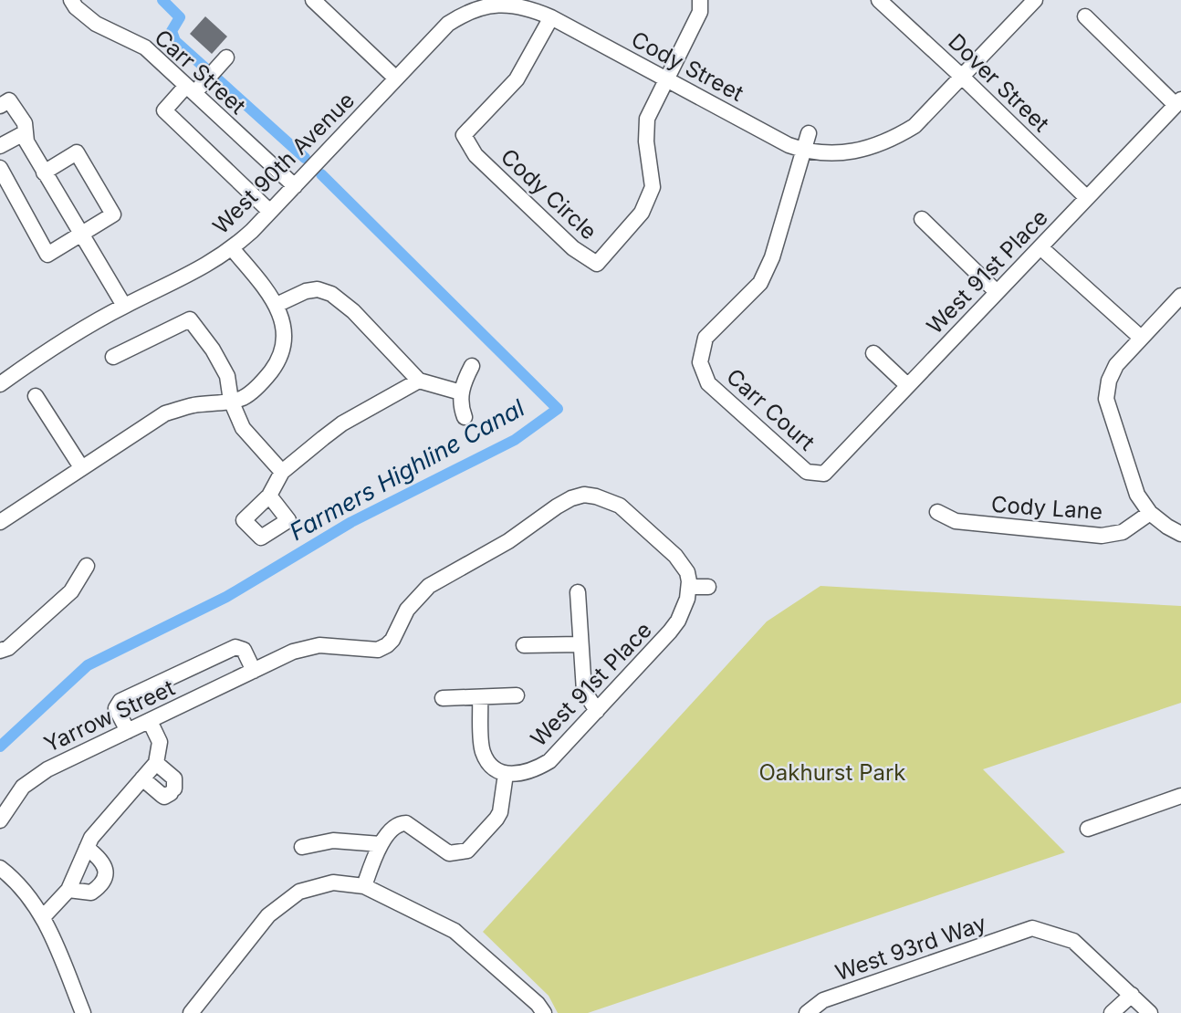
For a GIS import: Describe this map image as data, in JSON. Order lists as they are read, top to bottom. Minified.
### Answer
{"streets":{"street":["Cody Street","Carr Street","Dover Street","West 90th Avenue","Cody Circle","West 91st Place","Carr Court","Cody Lane","Yarrow Street","West 93rd Way"]},"crossings":[["Cody Street","West 90th Avenue"],["Cody Street","Cody Circle"],["Cody Street","Carr Court"],["Carr Street","West 90th Avenue"],["Dover Street","West 91st Place"],["West 90th Avenue","Cody Circle"],["West 91st Place","Carr Court"],["West 91st Place","Yarrow Street"]],"water":["Farmers Highline Canal"],"parks":["Oakhurst Park"]}
